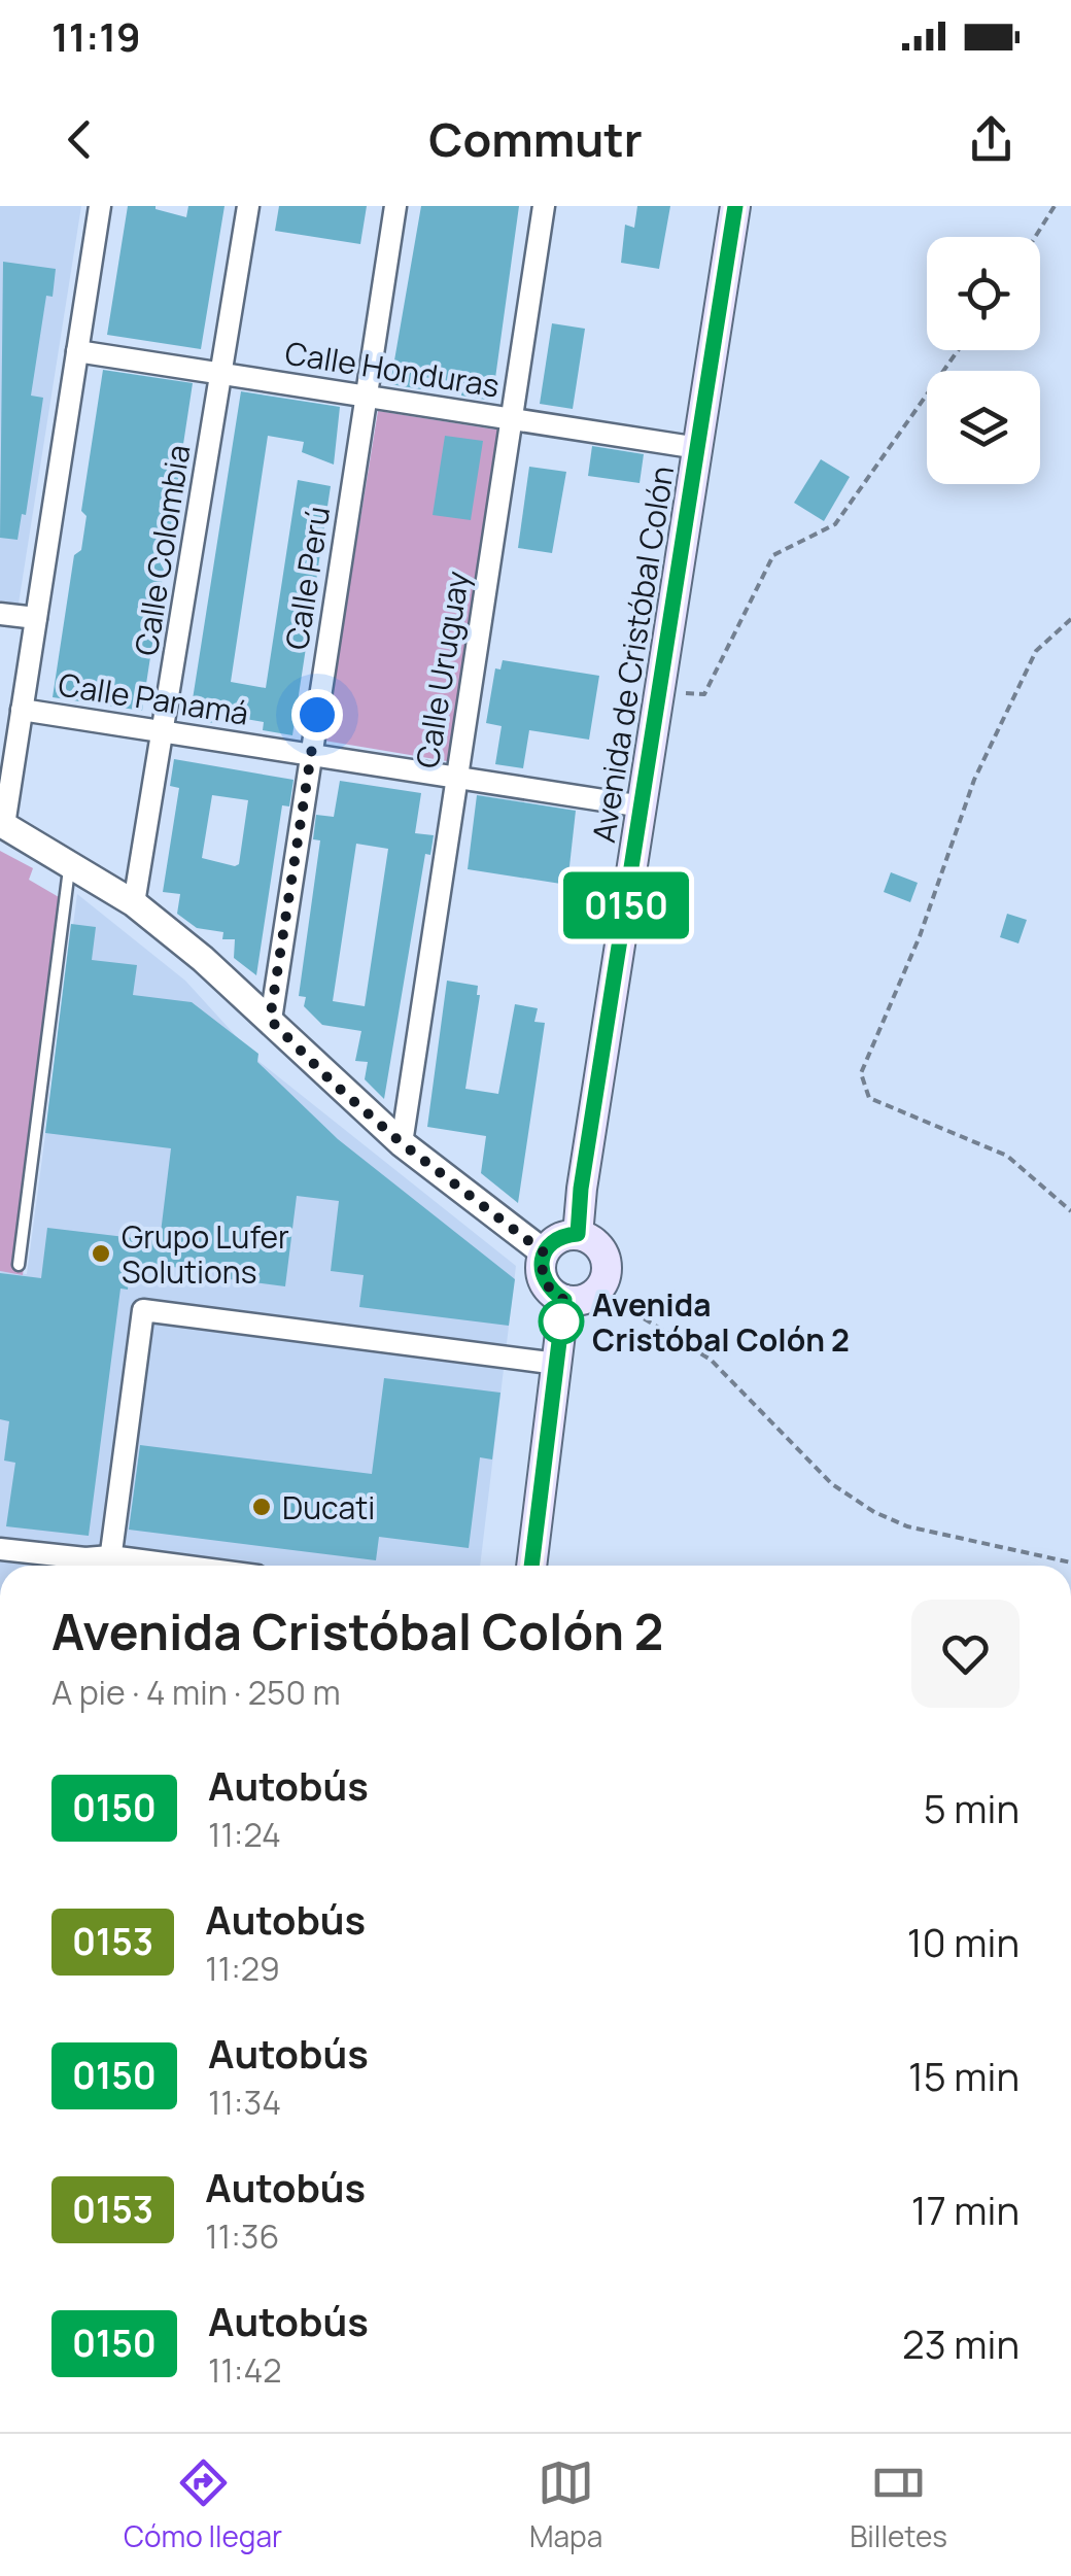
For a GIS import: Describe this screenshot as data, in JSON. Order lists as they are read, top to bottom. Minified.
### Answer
{"streets":{"main road":["Avenida de Cristóbal Colón"],"street":["Calle Honduras","Calle Colombia","Calle Perú","Calle Uruguay","Calle Panamá"]},"crossings":[["Calle Honduras","Calle Colombia"],["Calle Honduras","Calle Perú"],["Calle Honduras","Avenida de Cristóbal Colón"],["Calle Honduras","Calle Uruguay"],["Calle Colombia","Calle Panamá"],["Calle Perú","Calle Panamá"],["Avenida de Cristóbal Colón","Calle Panamá"],["Calle Uruguay","Calle Panamá"]],"places":["Grupo Lufer Solutions","Avenida Cristóbal Colón 2","Ducati"],"lines":["bus line 0150"],"page":{"status":"11:19","header":"Commutr","on_map":"0150","heading":["Avenida Cristóbal Colón 2","A pie · 4 min · 250 m"],"list":[{"mark":"0150","name":"Autobús","note":"11:24","value":"5 min"},{"mark":"0153","name":"Autobús","note":"11:29","value":"10 min"},{"mark":"0150","name":"Autobús","note":"11:34","value":"15 min"},{"mark":"0153","name":"Autobús","note":"11:36","value":"17 min"},{"mark":"0150","name":"Autobús","note":"11:42","value":"23 min"}],"tabs":["Cómo llegar","Mapa","Billetes"]}}
